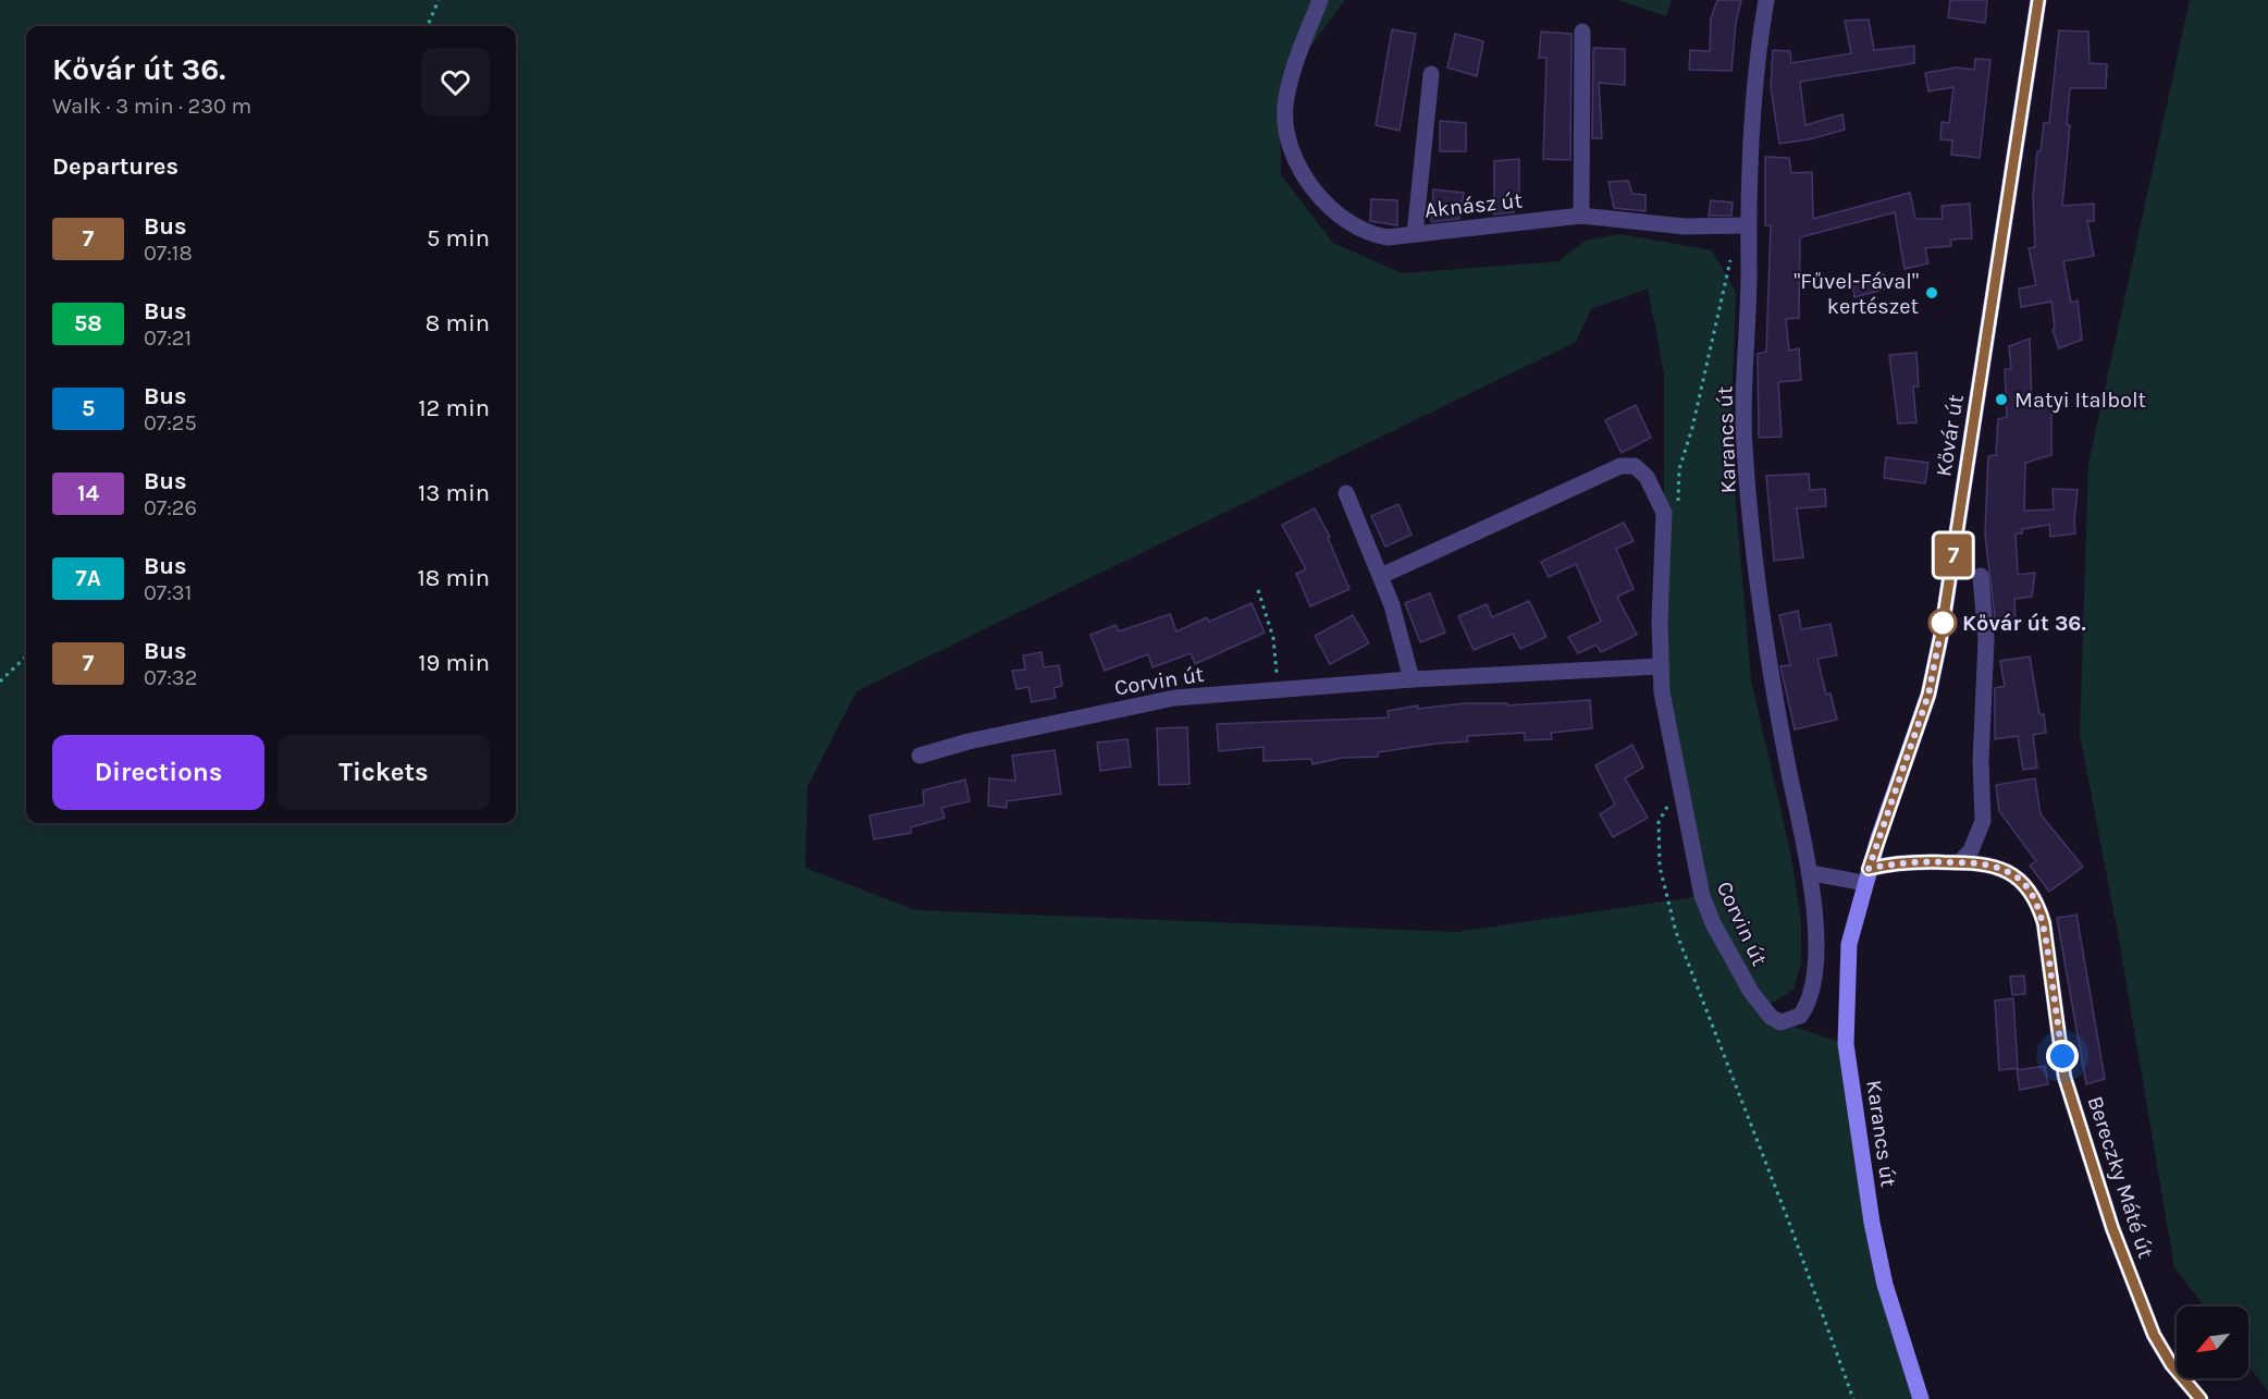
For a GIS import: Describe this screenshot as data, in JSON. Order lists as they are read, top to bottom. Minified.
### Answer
{"streets":{"main road":["Kővár út","Karancs út"],"street":["Aknász út","Corvin út","Bereczky Máté út"]},"crossings":[["Aknász út","Karancs út"],["Kővár út","Karancs út"],["Kővár út","Bereczky Máté út"],["Karancs út","Corvin út"],["Karancs út","Bereczky Máté út"]],"places":["\"Fűvel-Fával\" kertészet","Matyi Italbolt","Kővár út 36."],"lines":["bus line 7"],"north":"bottom left","page":{"on_map":"7","heading":[["Kővár út 36.","Walk · 3 min · 230 m"],"Departures"],"list":[{"mark":"7","name":"Bus","note":"07:18","value":"5 min"},{"mark":"58","name":"Bus","note":"07:21","value":"8 min"},{"mark":"5","name":"Bus","note":"07:25","value":"12 min"},{"mark":"14","name":"Bus","note":"07:26","value":"13 min"},{"mark":"7A","name":"Bus","note":"07:31","value":"18 min"},{"mark":"7","name":"Bus","note":"07:32","value":"19 min"}],"buttons":["Directions","Tickets"]}}
